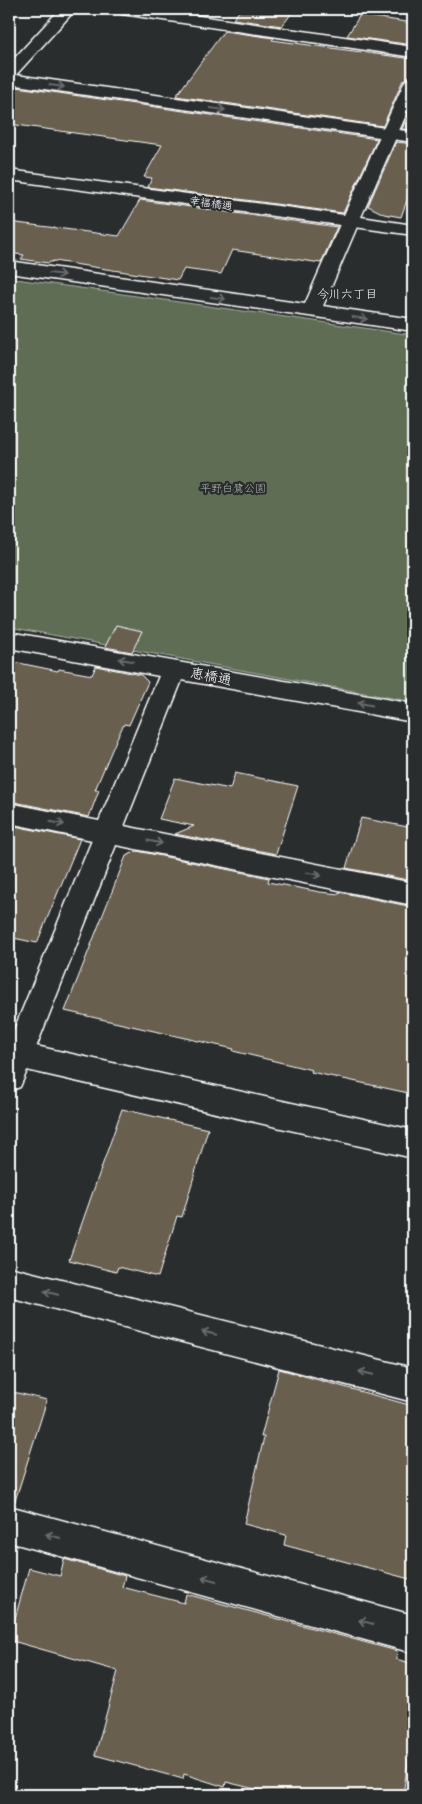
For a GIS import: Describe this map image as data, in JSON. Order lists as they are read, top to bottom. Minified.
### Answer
{"streets":{"street":["幸福橋通","恵橋通"]},"districts":["今川六丁目"],"parks":["平野白鷺公園"]}
